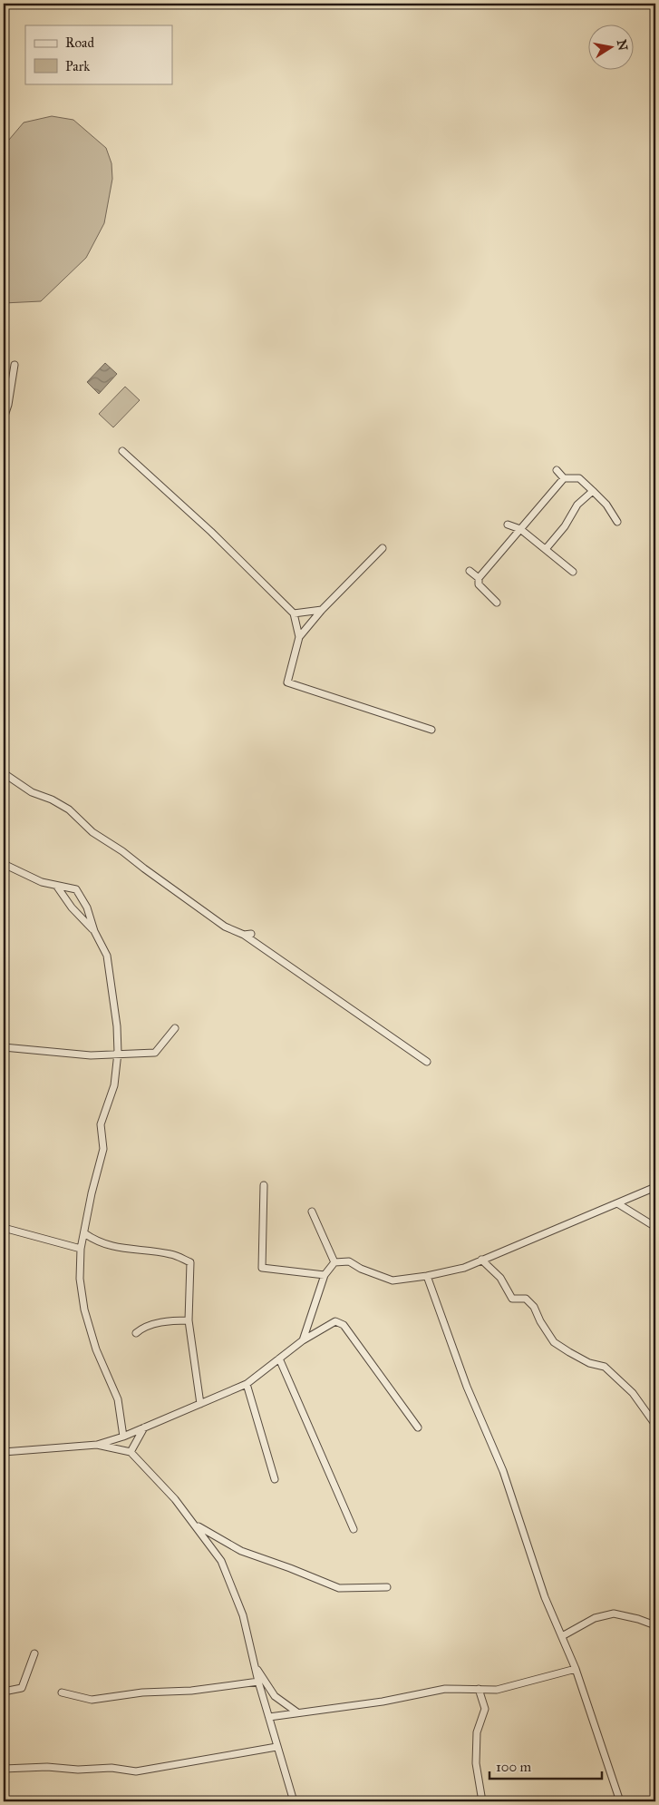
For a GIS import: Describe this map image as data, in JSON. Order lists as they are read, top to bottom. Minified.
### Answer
{"legend":["Road","Park"],"scale_bar":"100 m","north":"right"}
